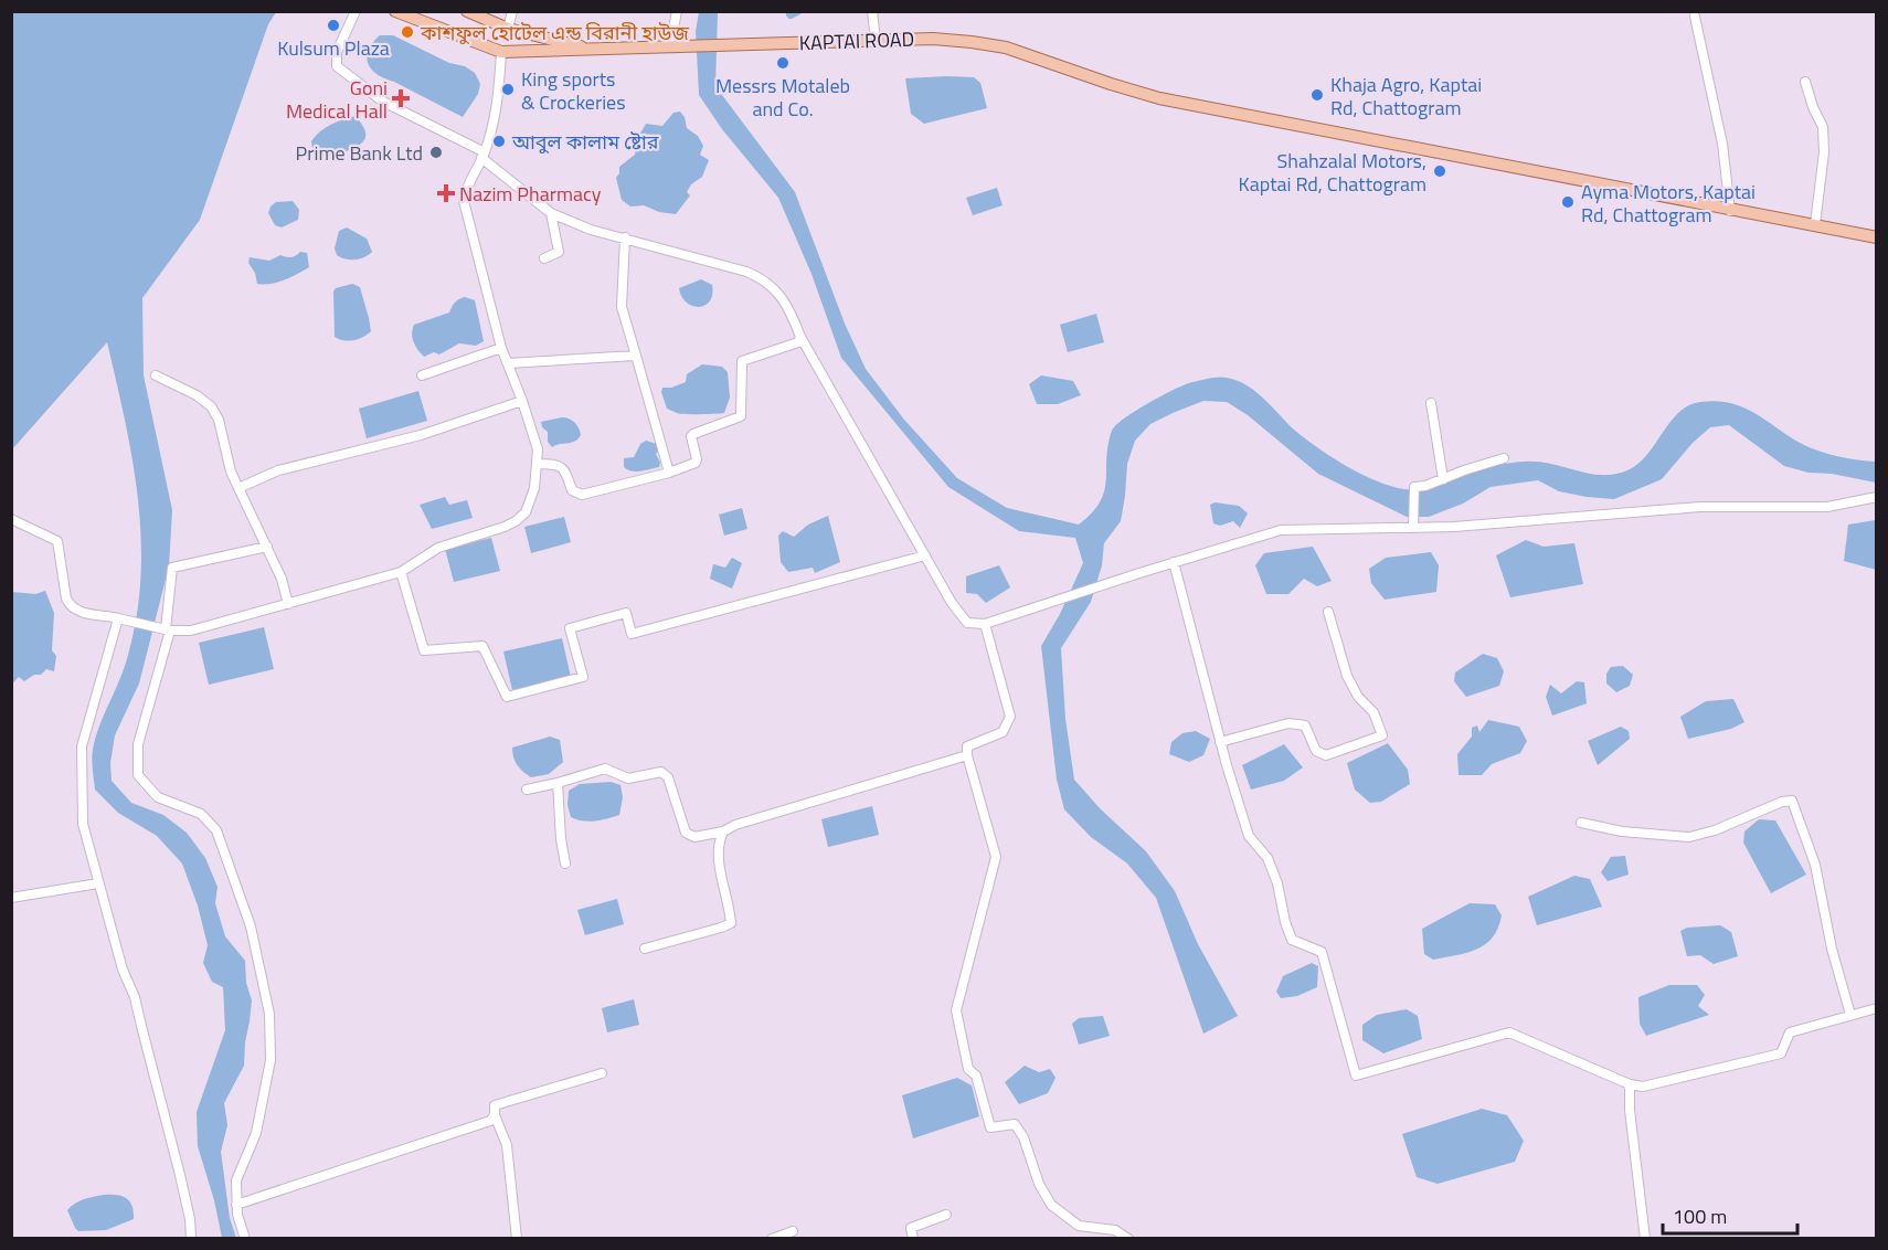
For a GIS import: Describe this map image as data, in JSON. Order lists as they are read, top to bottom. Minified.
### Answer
{"streets":{"main road":["KAPTAI ROAD"]},"places":{"other":["Kulsum Plaza","কাশফুল হোটেল এন্ড বিরানী হাউজ","Messrs Motaleb and Co.","King sports & Crockeries","Khaja Agro, Kaptai Rd, Chattogram","আবুল কালাম ষ্টোর","Prime Bank Ltd","Shahzalal Motors, Kaptai Rd, Chattogram","Ayma Motors, Kaptai Rd, Chattogram"],"health":["Goni Medical Hall","Nazim Pharmacy"]},"scale_bar":"100 m"}
